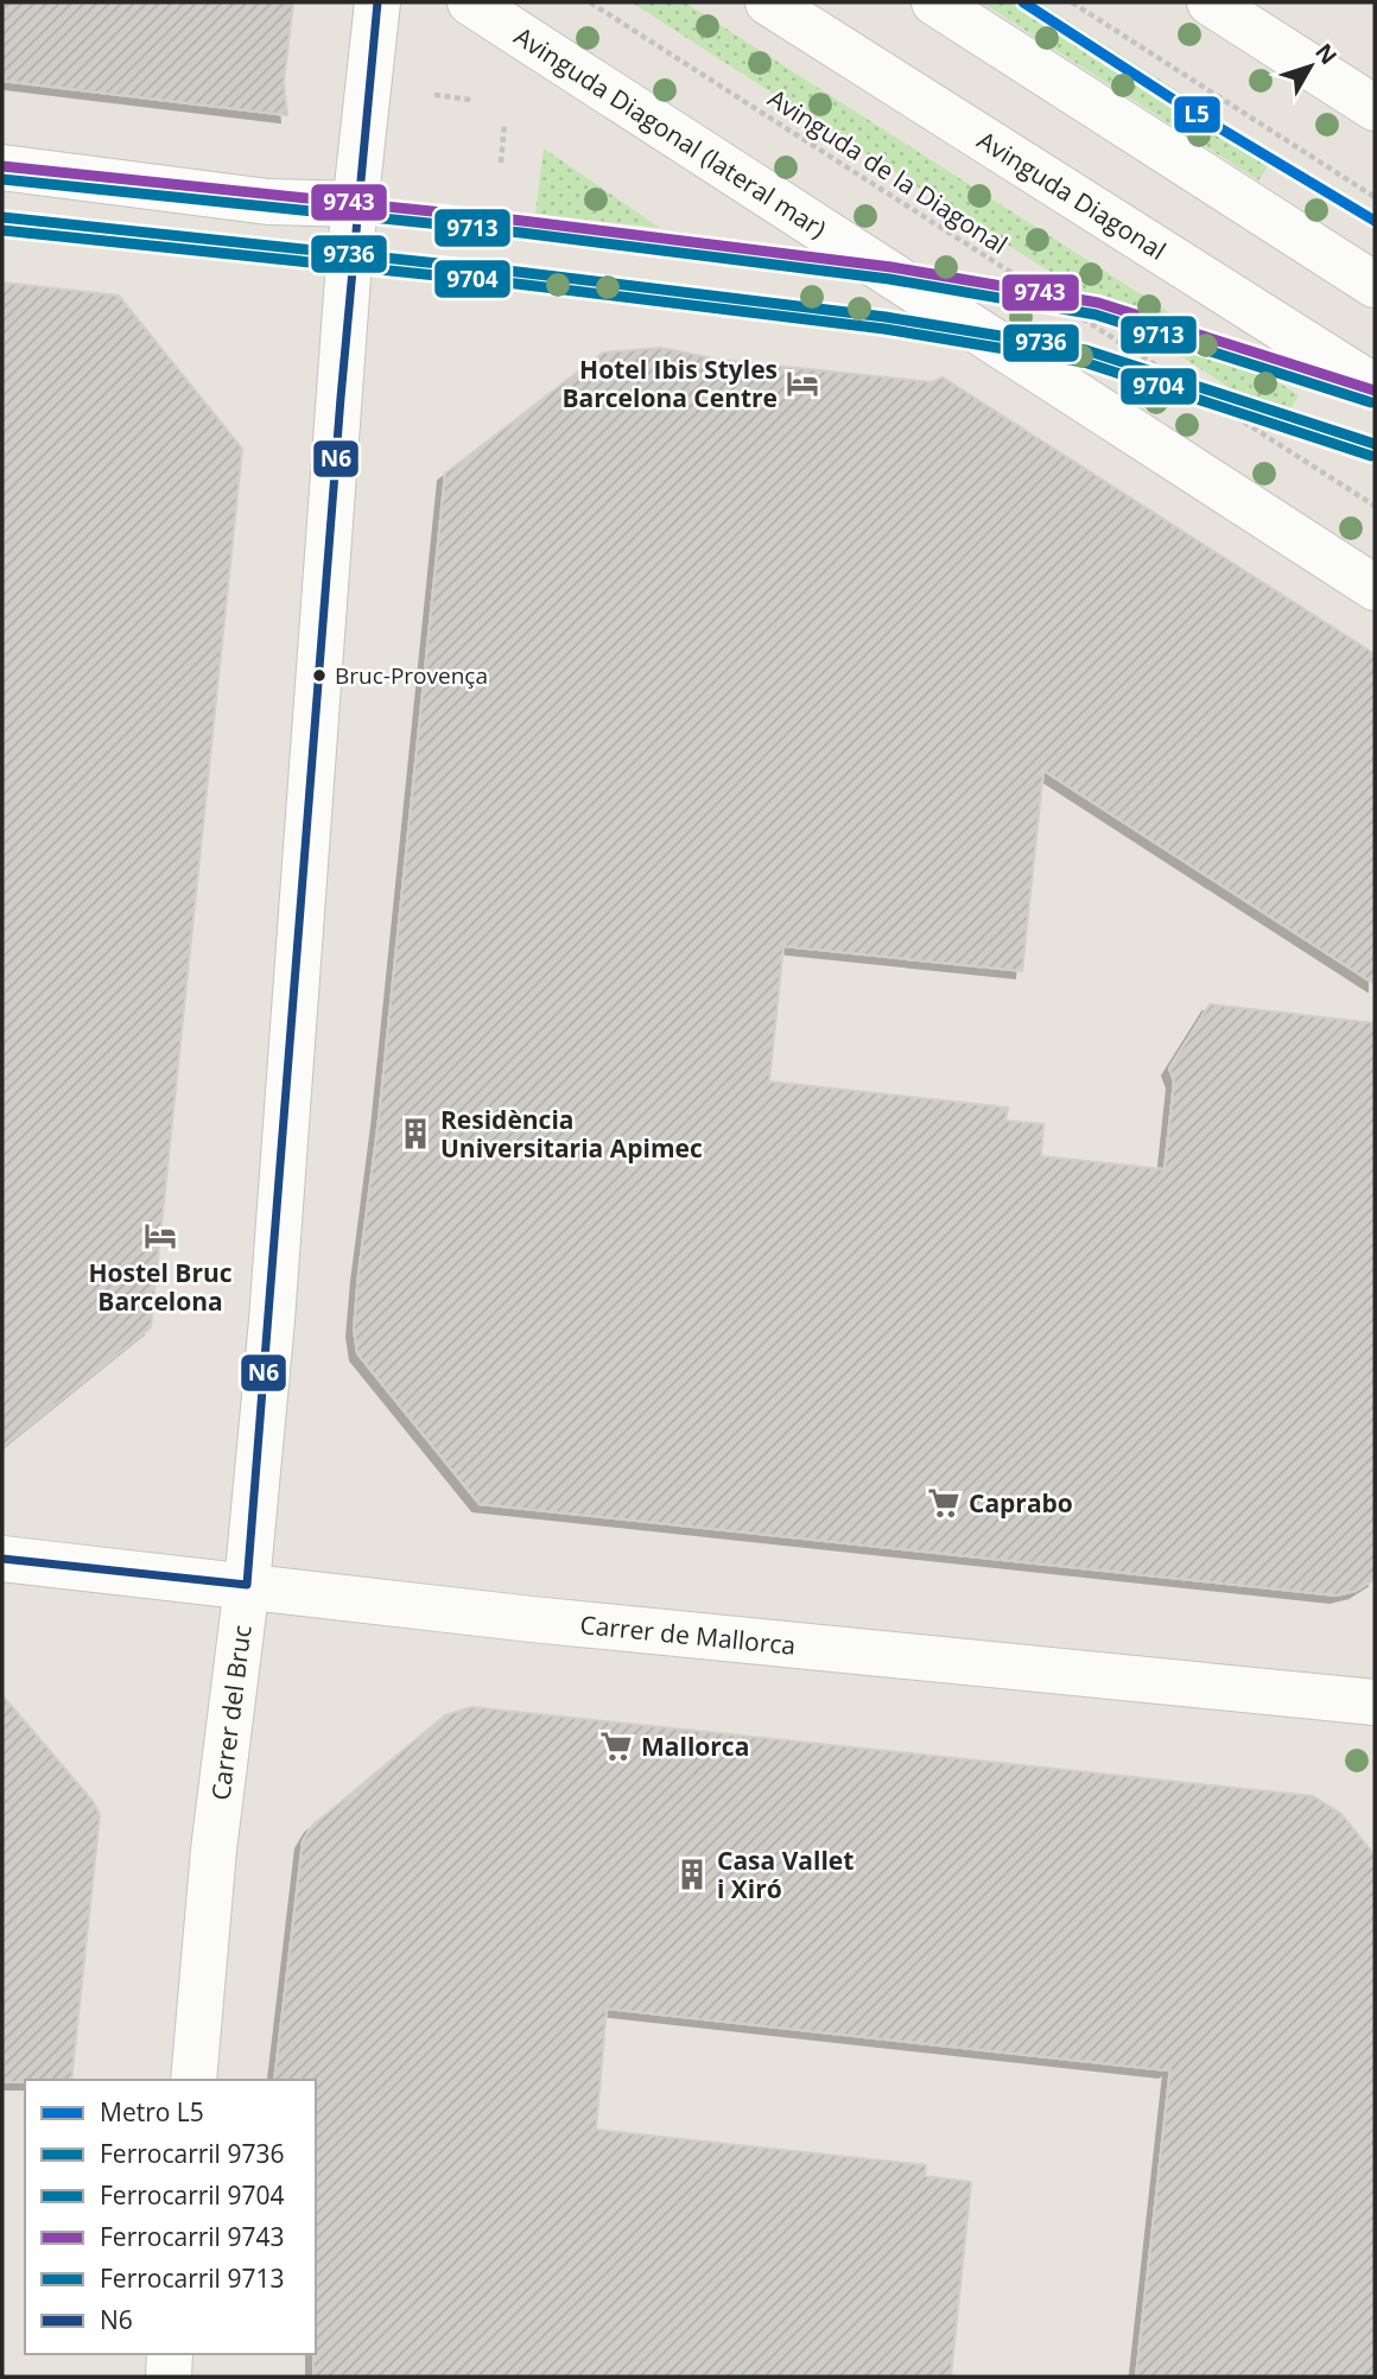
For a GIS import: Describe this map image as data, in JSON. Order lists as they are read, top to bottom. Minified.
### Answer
{"streets":{"street":["Avinguda Diagonal (lateral mar)","Avinguda Diagonal","Carrer de Mallorca","Carrer del Bruc"],"path":["Avinguda de la Diagonal"]},"crossings":[["Carrer de Mallorca","Carrer del Bruc"]],"places":{"hotel":["Hotel Ibis Styles Barcelona Centre","Hostel Bruc Barcelona"],"other":["Bruc-Provença"],"building":["Residència Universitaria Apimec","Casa Vallet i Xiró"],"supermarket":["Caprabo","Mallorca"]},"lines":["metro line L5","transit line N6","rail line 9743","rail line 9713","rail line 9736","rail line 9704"],"legend":["Metro L5","Ferrocarril 9736","Ferrocarril 9704","Ferrocarril 9743","Ferrocarril 9713","N6"],"north":"top right"}
